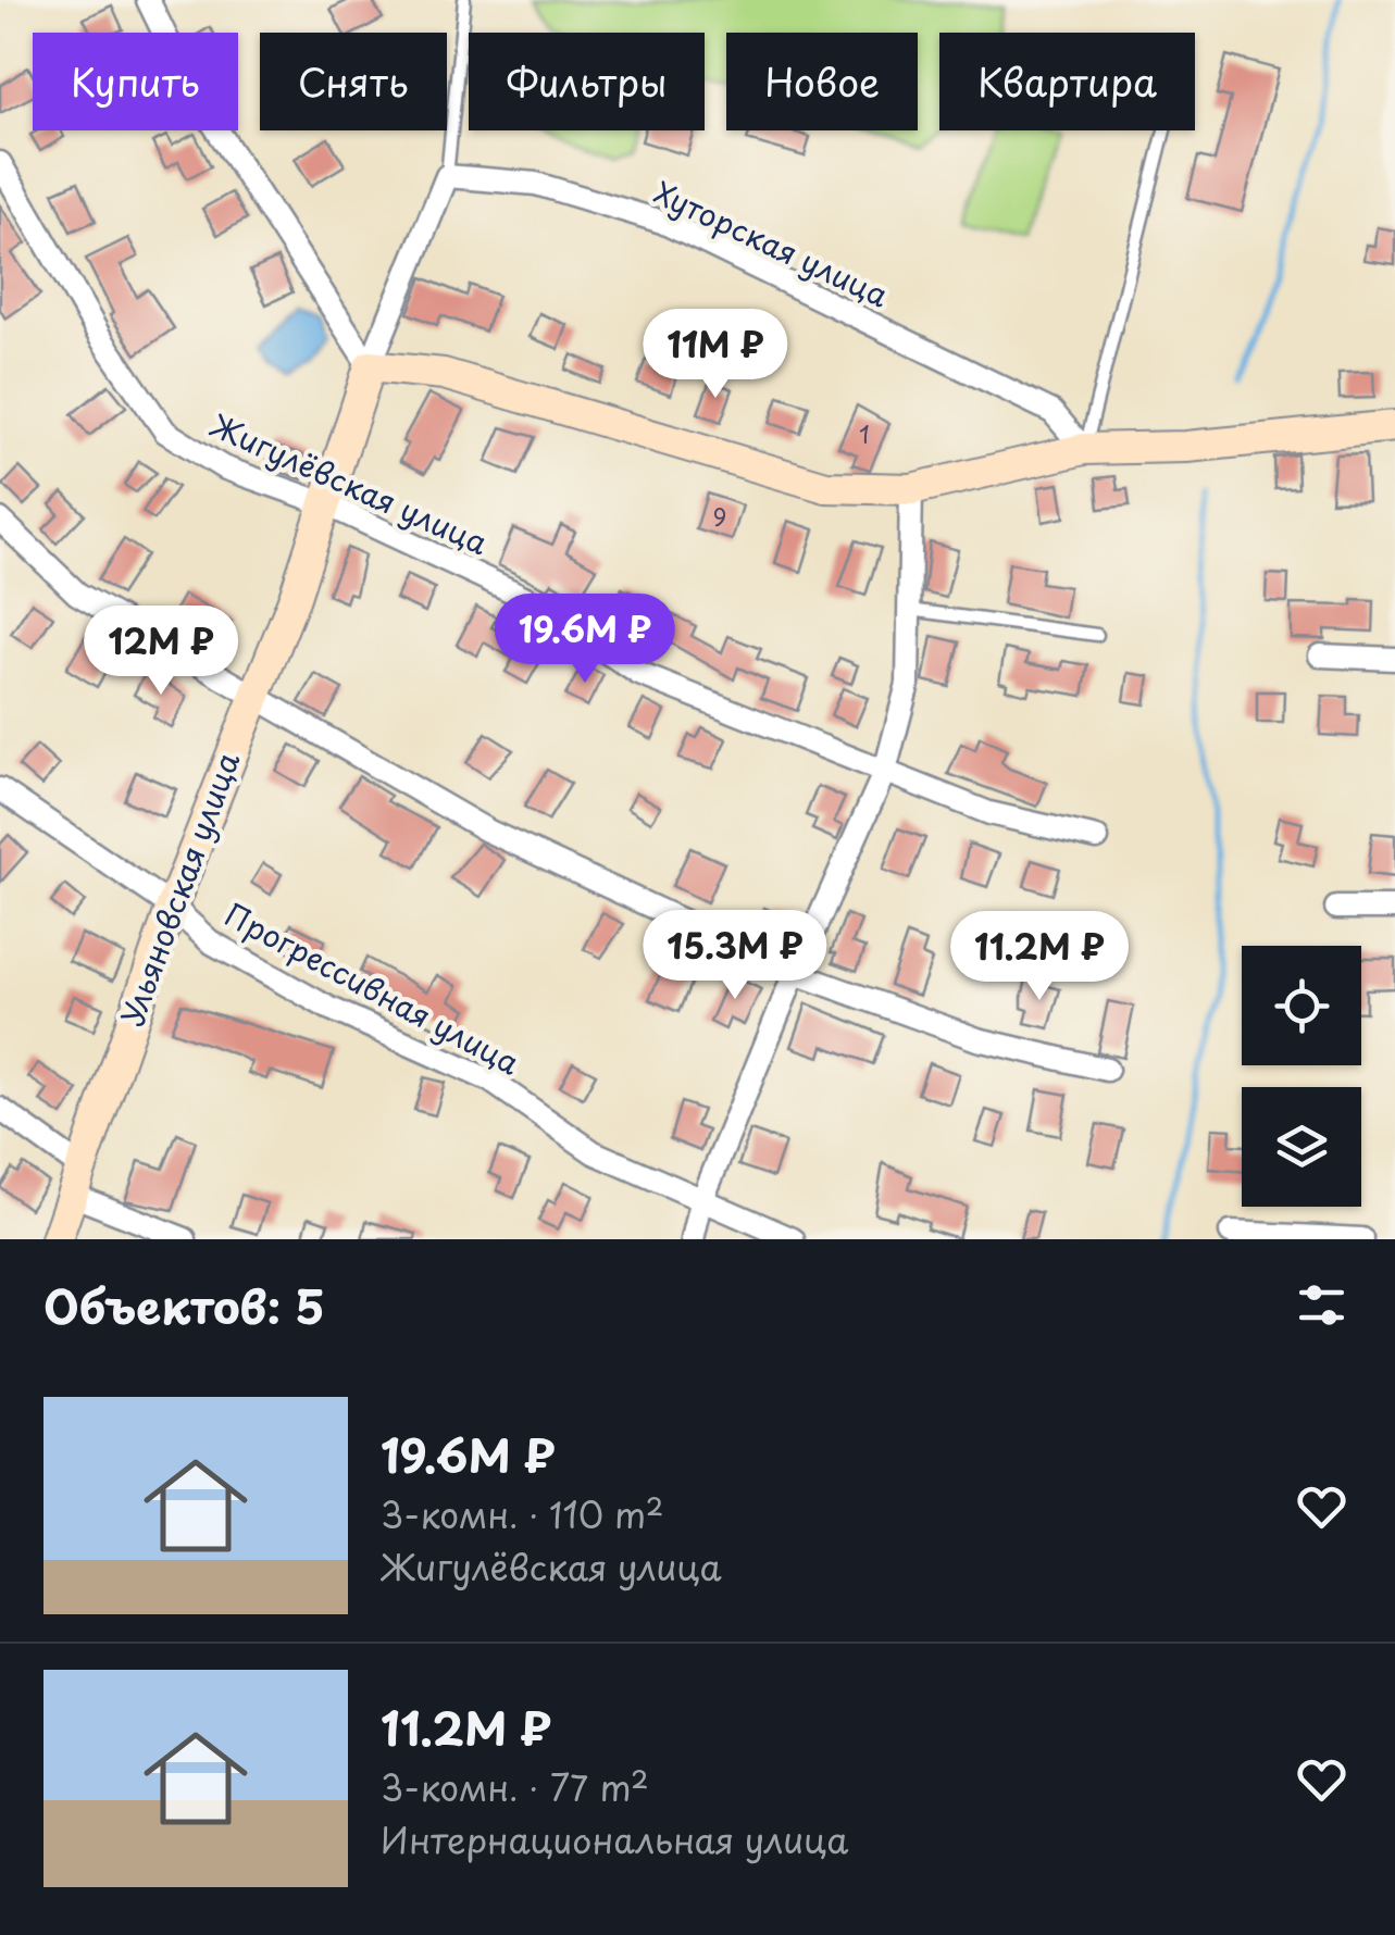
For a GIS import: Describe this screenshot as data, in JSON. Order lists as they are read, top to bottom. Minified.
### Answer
{"streets":{"street":["Хуторская улица","Жигулёвская улица","Ульяновская улица","Прогрессивная улица"]},"crossings":[["Хуторская улица","Ульяновская улица"],["Жигулёвская улица","Ульяновская улица"],["Ульяновская улица","Прогрессивная улица"]],"house_numbers":["1","9"],"page":{"chip":["Купить","Снять","Фильтры","Новое","Квартира"],"price":["11M ₽","19.6M ₽","12M ₽","15.3M ₽","11.2M ₽"],"heading":"Объектов: 5","list":[{"name":"19.6M ₽","note":"3-комн. · 110 m² · Жигулёвская улица"},{"name":"11.2M ₽","note":"3-комн. · 77 m² · Интернациональная улица"}]}}
